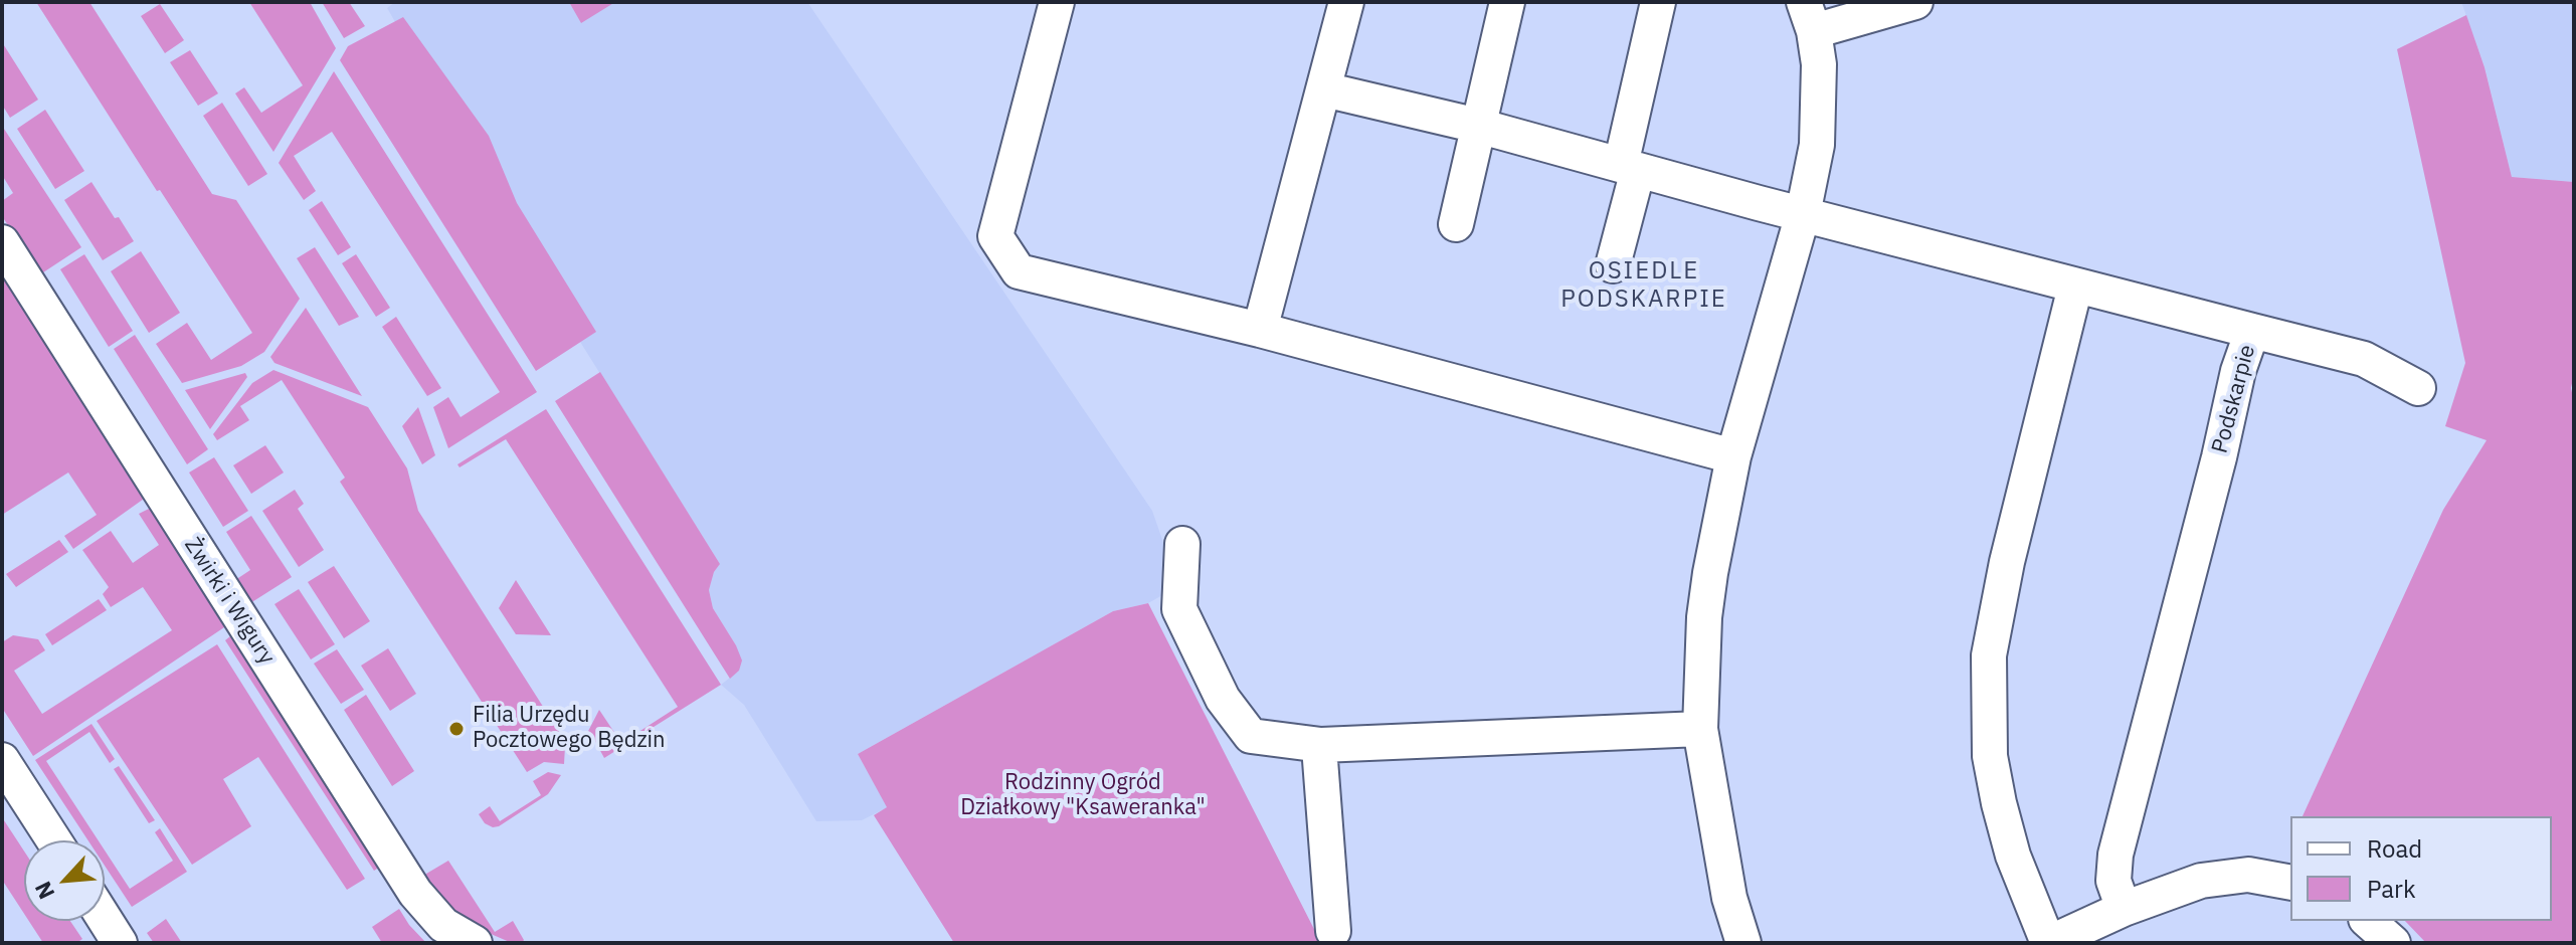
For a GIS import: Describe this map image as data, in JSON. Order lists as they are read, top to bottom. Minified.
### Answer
{"streets":{"street":["Podskarpie","Żwirki i Wigury"]},"districts":["OSIEDLE PODSKARPIE"],"parks":["Rodzinny Ogród Działkowy \"Ksaweranka\""],"places":["Filia Urzędu Pocztowego Będzin"],"legend":["Road","Park"],"north":"bottom left"}
